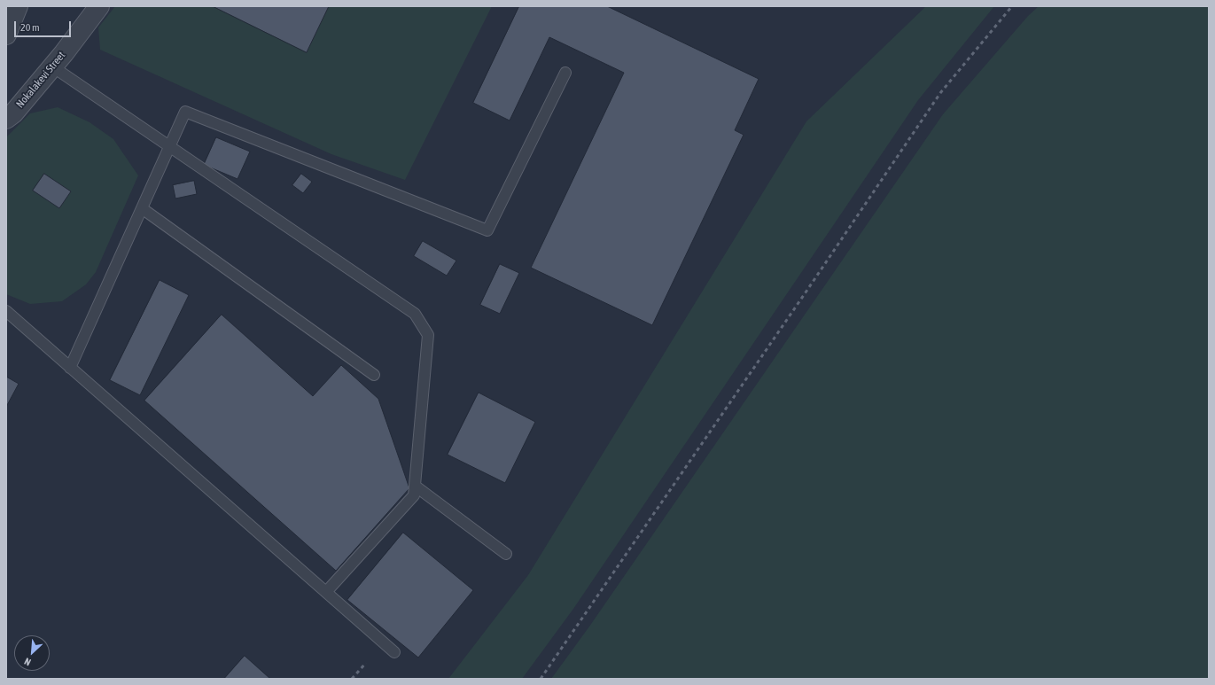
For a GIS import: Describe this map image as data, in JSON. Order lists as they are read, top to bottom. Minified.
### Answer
{"streets":{"street":["Nokalakevi Street"]},"scale_bar":"20 m","north":"bottom left"}
